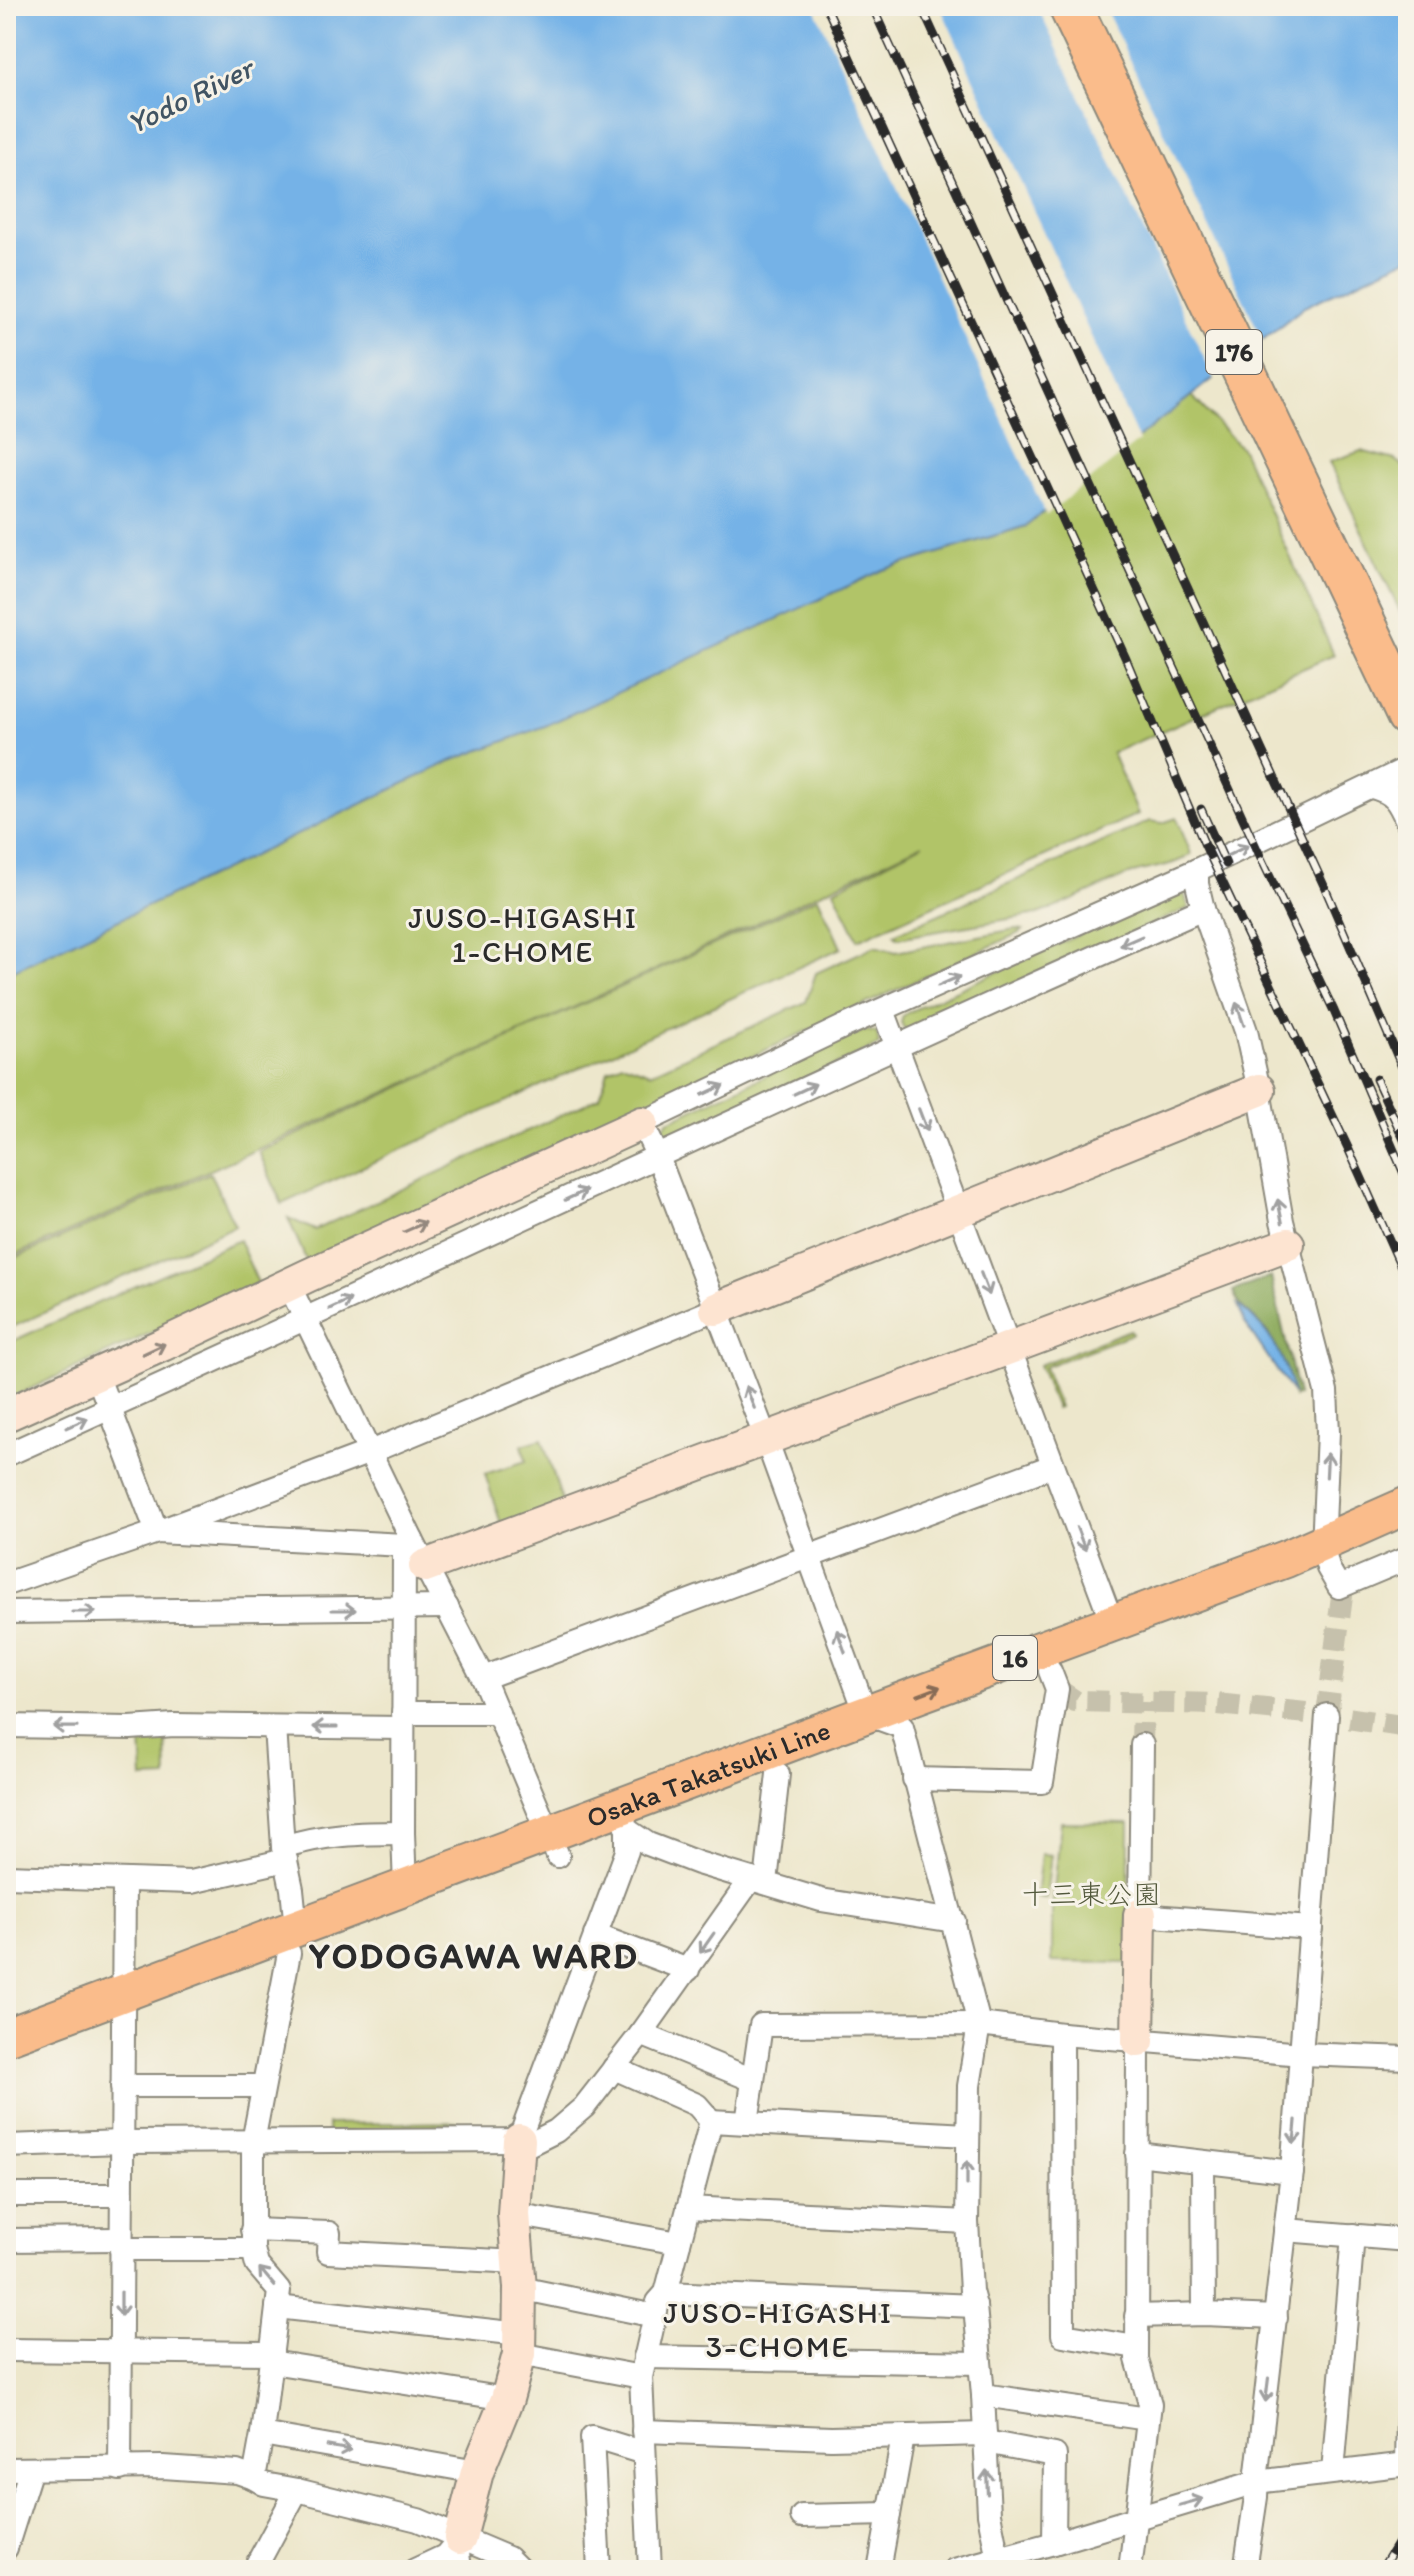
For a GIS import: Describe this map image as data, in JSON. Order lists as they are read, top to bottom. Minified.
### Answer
{"streets":{"highway":["176"],"main road":["16","Osaka Takatsuki Line"]},"districts":["JUSO-HIGASHI 1-CHOME","YODOGAWA WARD","JUSO-HIGASHI 3-CHOME"],"water":["Yodo River"],"parks":["十三東公園"]}
